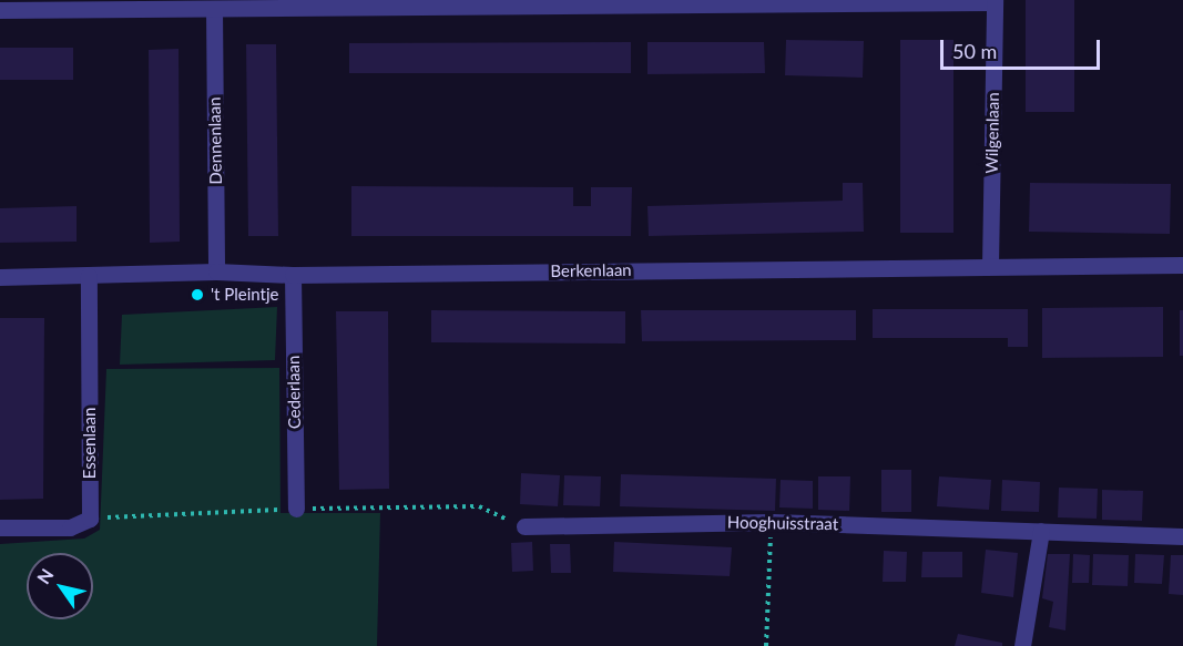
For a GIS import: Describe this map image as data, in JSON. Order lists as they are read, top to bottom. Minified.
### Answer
{"streets":{"street":["Wilgenlaan","Dennenlaan","Berkenlaan","Cederlaan","Essenlaan","Hooghuisstraat"]},"crossings":[["Wilgenlaan","Berkenlaan"],["Dennenlaan","Berkenlaan"],["Berkenlaan","Cederlaan"],["Berkenlaan","Essenlaan"]],"places":["'t Pleintje"],"scale_bar":"50 m","north":"top left"}
